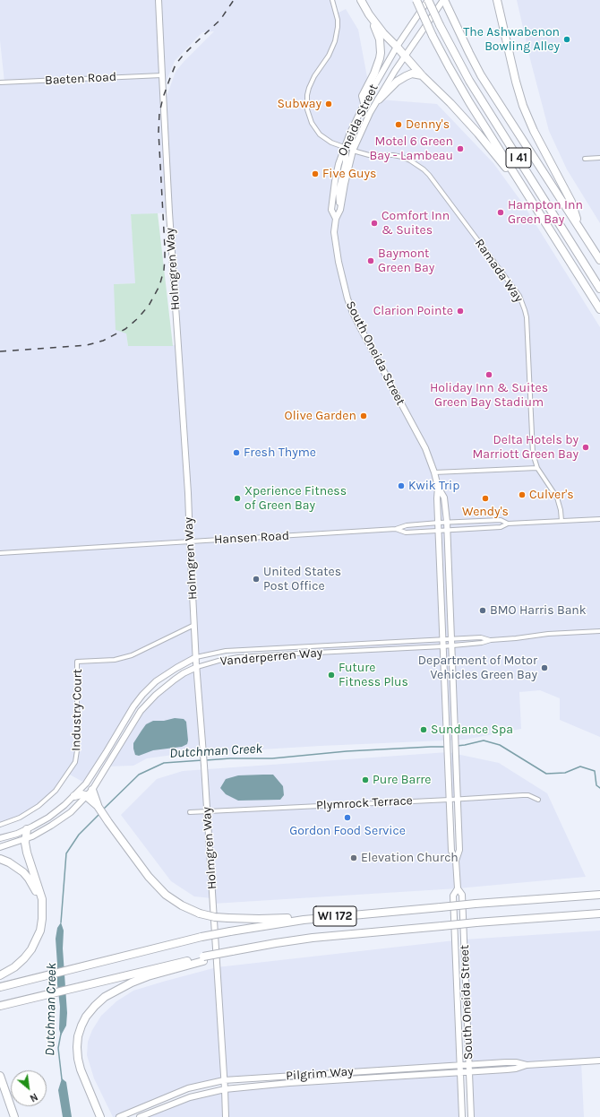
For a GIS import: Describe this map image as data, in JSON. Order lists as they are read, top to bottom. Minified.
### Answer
{"streets":{"highway":["I 41","WI 172"],"street":["Baeten Road","Oneida Street","Holmgren Way","Ramada Way","South Oneida Street","Hansen Road","Vanderperren Way","Industry Court","Plymrock Terrace","Pilgrim Way"]},"crossings":[["Baeten Road","Holmgren Way"],["Oneida Street","I 41"],["Oneida Street","South Oneida Street"],["I 41","South Oneida Street"],["Holmgren Way","Hansen Road"],["Holmgren Way","Vanderperren Way"],["Holmgren Way","Industry Court"],["Holmgren Way","Plymrock Terrace"],["Holmgren Way","Pilgrim Way"],["Ramada Way","South Oneida Street"],["Ramada Way","Hansen Road"],["South Oneida Street","Hansen Road"],["South Oneida Street","Vanderperren Way"],["South Oneida Street","Plymrock Terrace"],["South Oneida Street","Pilgrim Way"]],"water":["Dutchman Creek"],"places":["The Ashwabenon Bowling Alley","Subway","Denny's","Motel 6 Green Bay - Lambeau","Five Guys","Hampton Inn Green Bay","Comfort Inn & Suites","Baymont Green Bay","Clarion Pointe","Holiday Inn & Suites Green Bay Stadium","Olive Garden","Delta Hotels by Marriott Green Bay","Fresh Thyme","Kwik Trip","Culver's","Xperience Fitness of Green Bay","Wendy's","United States Post Office","BMO Harris Bank","Department of Motor Vehicles Green Bay","Future Fitness Plus","Sundance Spa","Pure Barre","Gordon Food Service","Elevation Church"],"north":"bottom right"}
